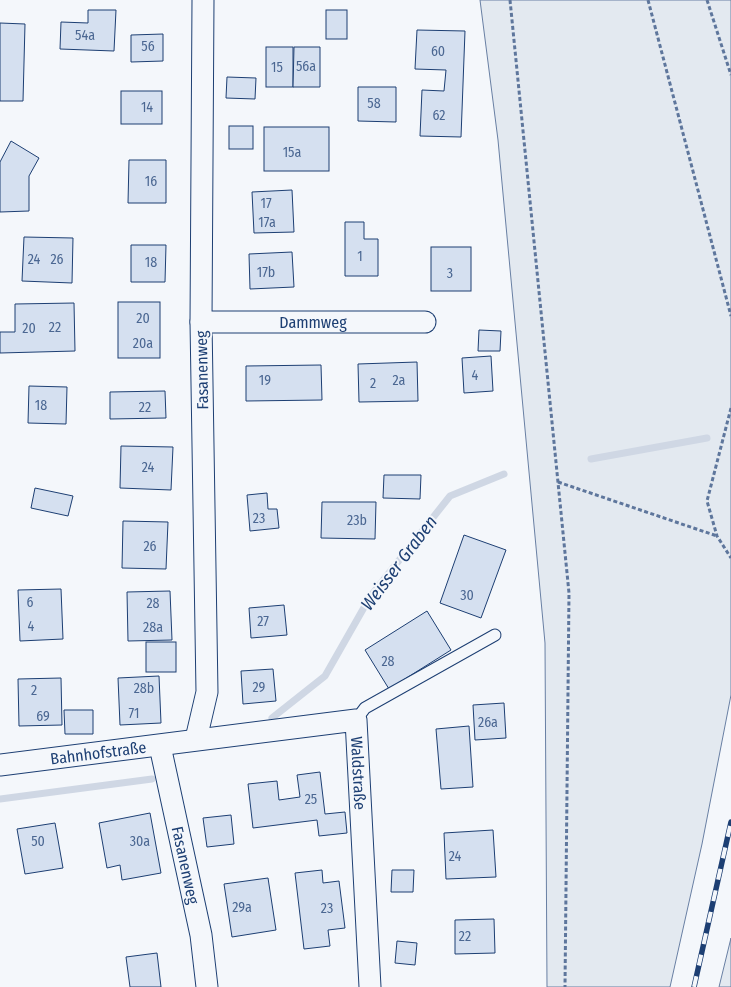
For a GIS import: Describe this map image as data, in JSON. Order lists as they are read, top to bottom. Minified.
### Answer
{"streets":{"street":["Dammweg","Fasanenweg","Bahnhofstraße","Waldstraße"]},"crossings":[["Dammweg","Fasanenweg"],["Fasanenweg","Bahnhofstraße"],["Fasanenweg","Waldstraße"],["Bahnhofstraße","Waldstraße"]],"water":["Weisser Graben"],"house_numbers":["54a","56","60","56a","15","58","14","62","15a","16","17","17a","1","24","26","18","17b","3","20","22","20","20a","4","19","2a","2","18","22","24","23","23b","26","30","6","28","27","4","28a","28","29","28b","2","71","69","26a","25","50","30a","24","29a","23","22"]}
